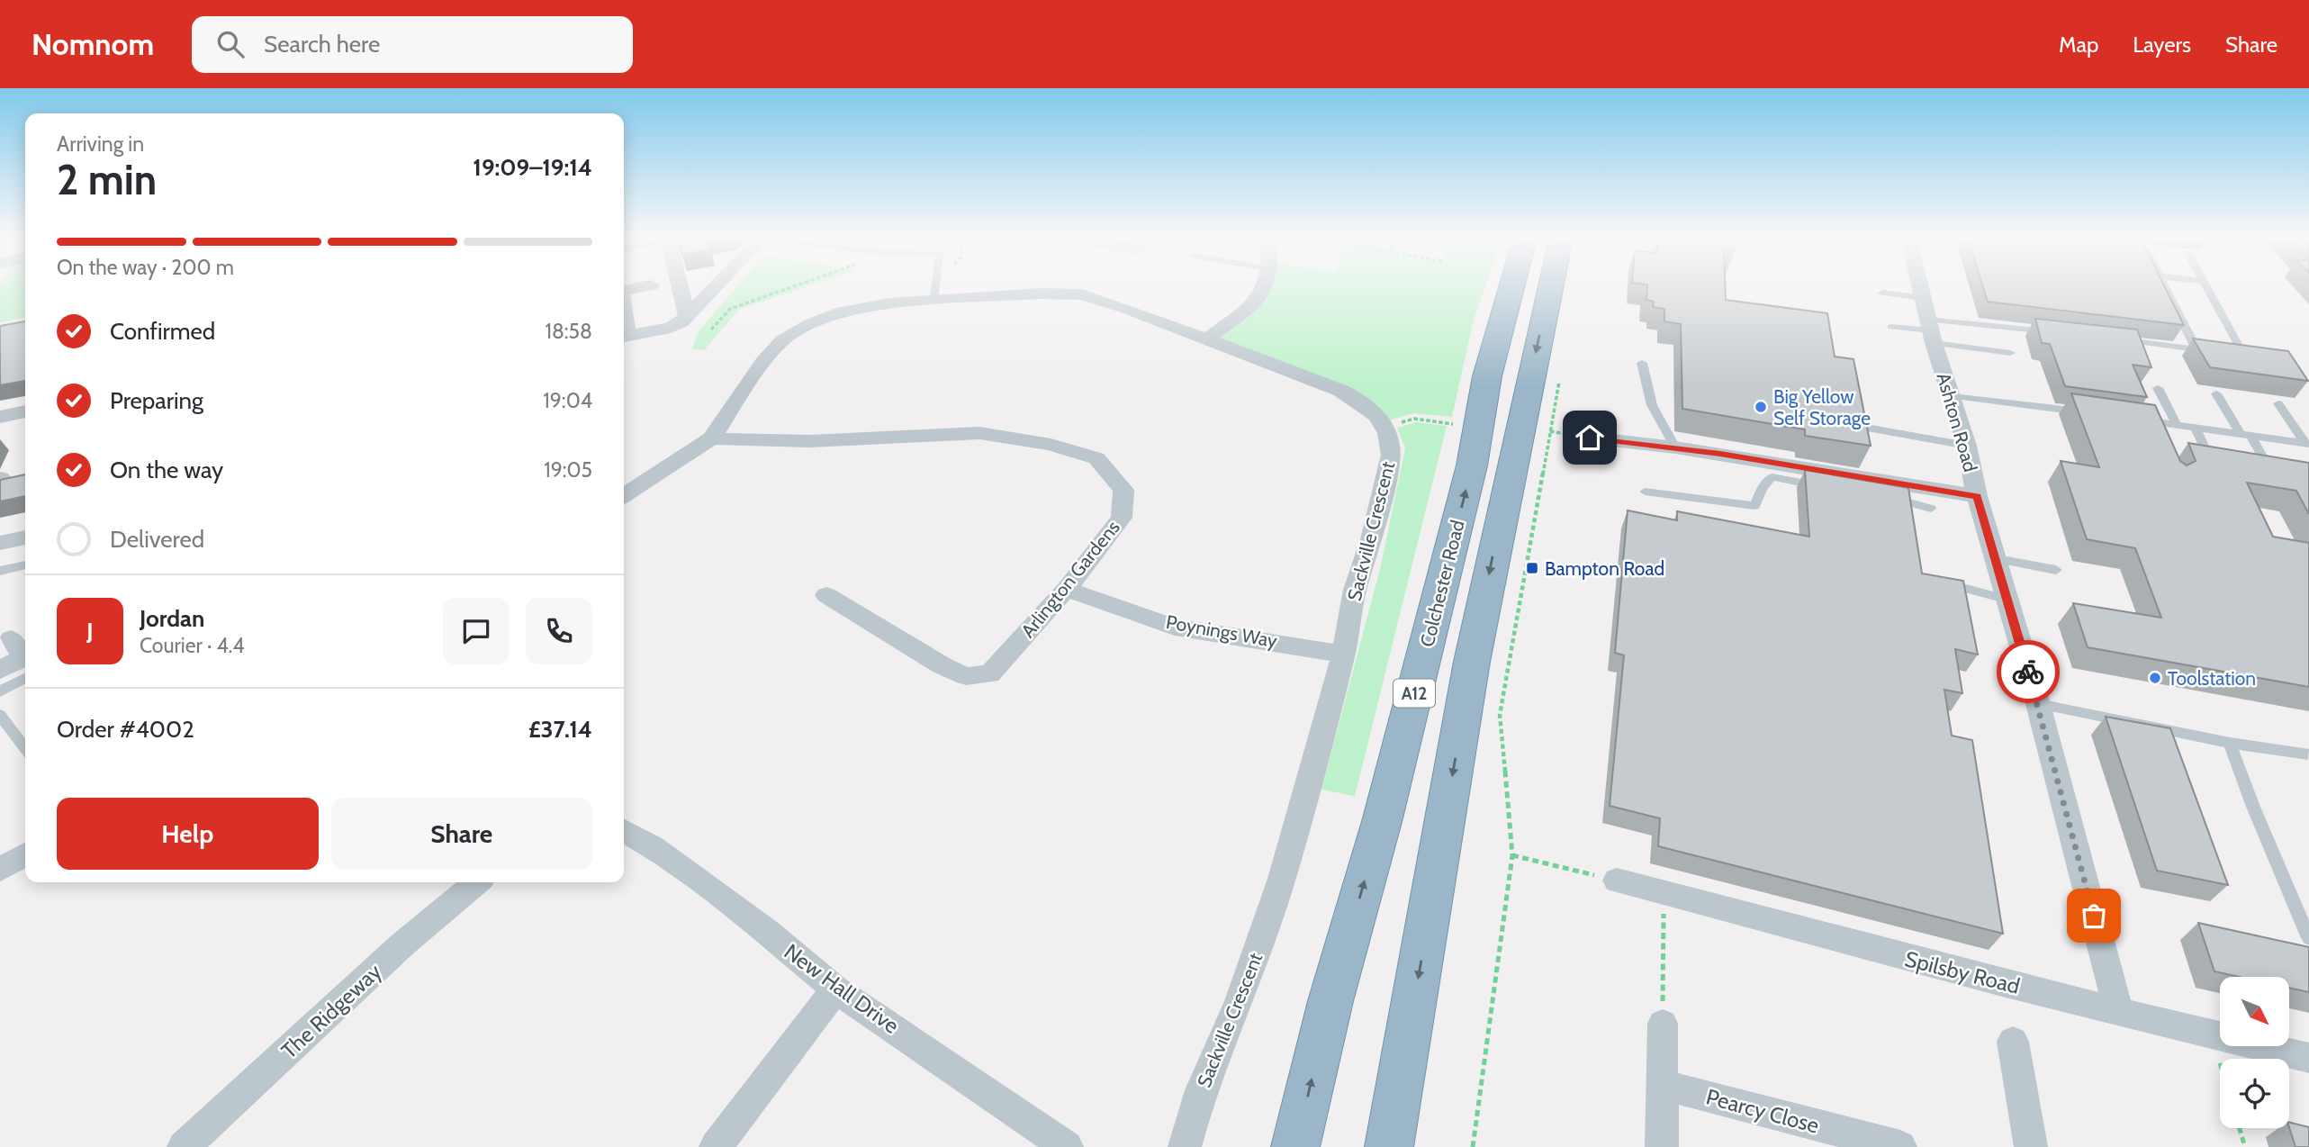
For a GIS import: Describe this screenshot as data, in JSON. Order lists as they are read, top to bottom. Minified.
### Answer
{"streets":{"highway":["Colchester Road","A12"],"street":["Ashton Road","Sackville Crescent","Arlington Gardens","Poynings Way","Spilsby Road","New Hall Drive","The Ridgeway","Pearcy Close"]},"crossings":[["Ashton Road","Spilsby Road"],["Sackville Crescent","Poynings Way"],["Arlington Gardens","Poynings Way"]],"places":{"other":["Big Yellow Self Storage","Toolstation"],"transit":["Bampton Road"]},"north":"bottom right","page":{"header":"Nomnom","search":"Search here","nav":["Map","Layers","Share"],"heading":["2 min","Arriving in","19:09–19:14"],"panel":["Jordan","Courier · 4.4","Order #4002","£37.14"],"bar":"On the way · 200 m","list":[["Confirmed","18:58"],["Preparing","19:04"],["On the way","19:05"],"Delivered"],"round":"J","buttons":["Help","Share"]}}
